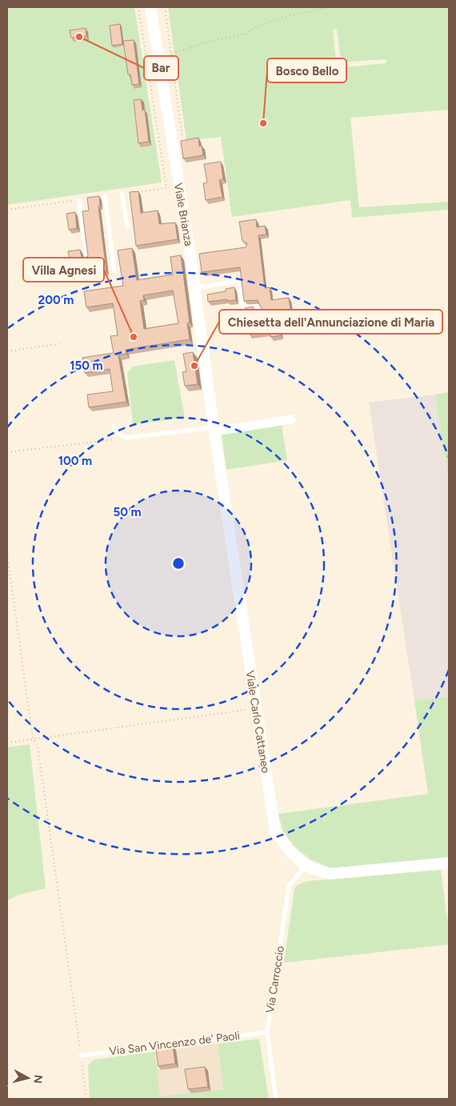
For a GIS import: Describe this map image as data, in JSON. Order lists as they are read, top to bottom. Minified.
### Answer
{"streets":{"street":["Viale Brianza","Viale Carlo Cattaneo"],"lane":["Via Carroccio","Via San Vincenzo de' Paoli"]},"crossings":[["Viale Brianza","Viale Carlo Cattaneo"],["Viale Carlo Cattaneo","Via Carroccio"],["Via Carroccio","Via San Vincenzo de' Paoli"]],"places":["Bar","Bosco Bello","Villa Agnesi","Chiesetta dell'Annunciazione di Maria"],"north":"right","rings":["200 m","150 m","100 m","50 m"]}
